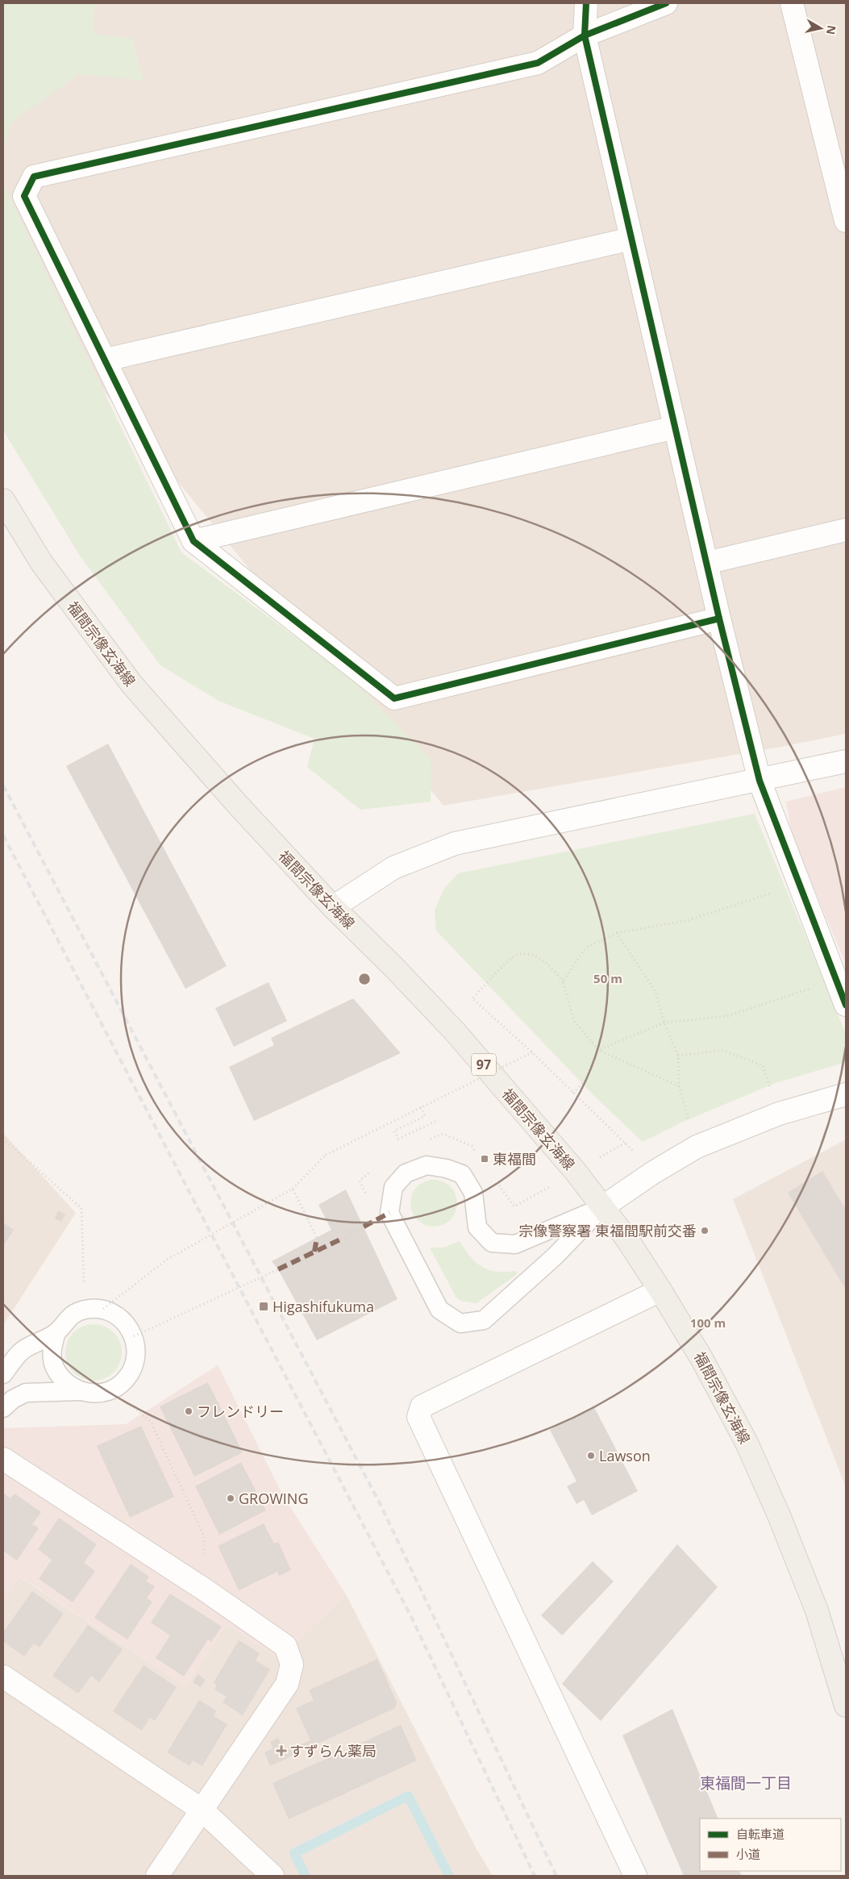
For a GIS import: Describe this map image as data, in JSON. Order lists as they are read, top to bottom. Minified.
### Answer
{"streets":{"main road":["福間宗像玄海線","97"]},"districts":["東福間一丁目"],"places":{"transit":["東福間","Higashifukuma"],"other":["宗像警察署 東福間駅前交番","フレンドリー","Lawson","GROWING"],"health":["すずらん薬局"]},"legend":["自転車道","小道"],"north":"right","rings":["50 m","100 m"]}
